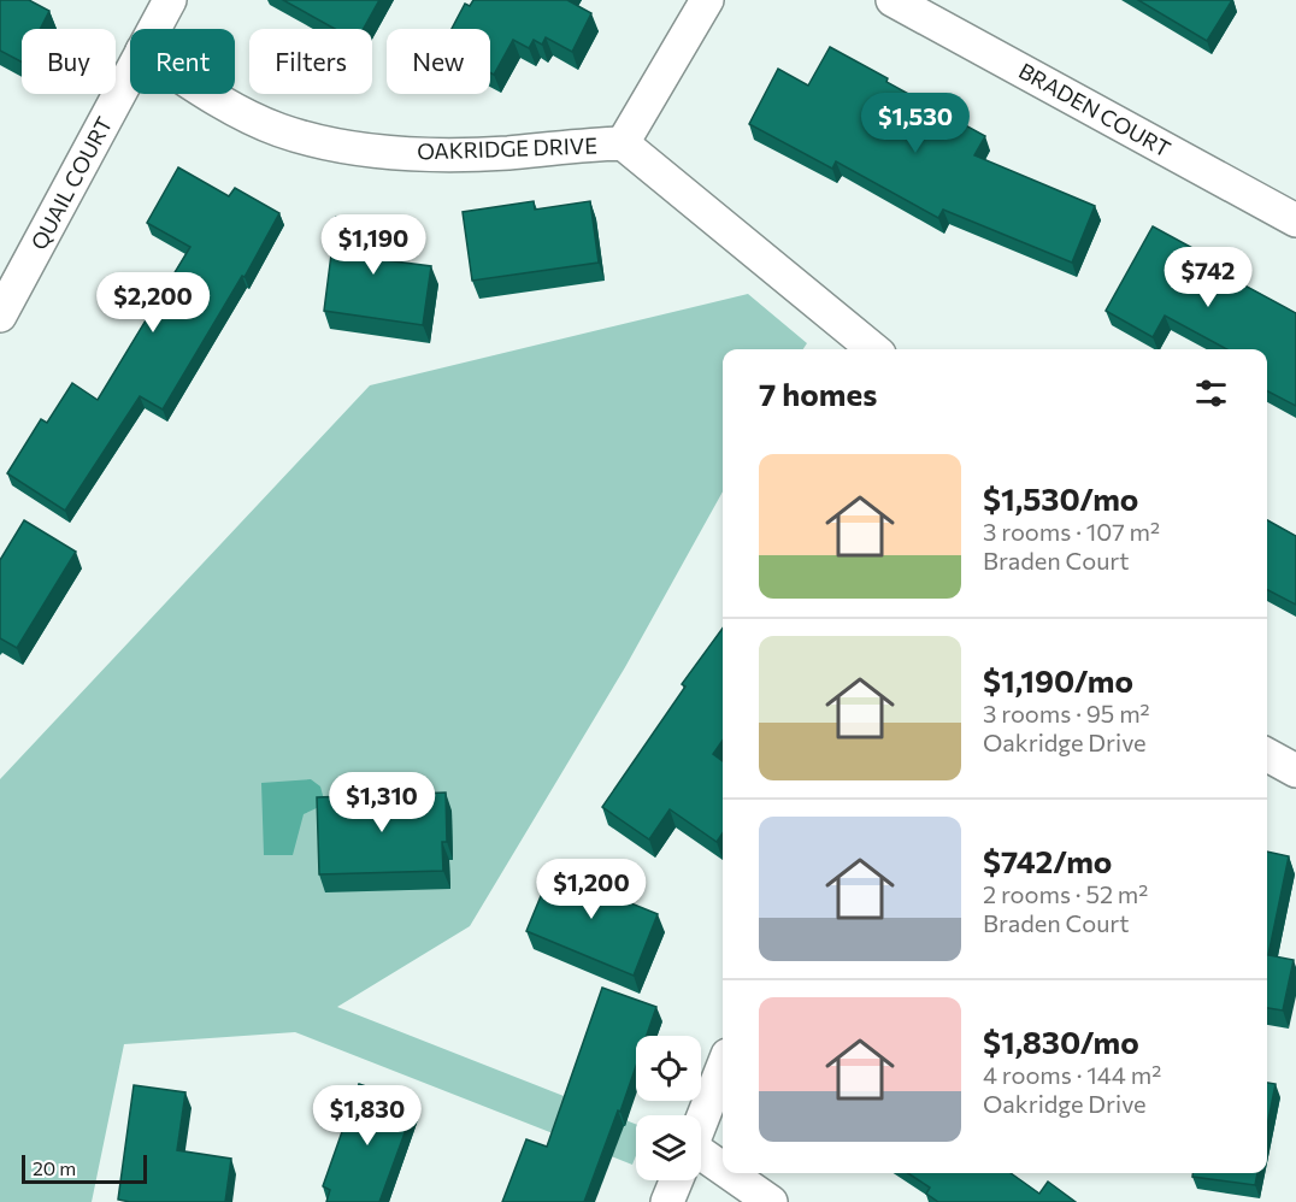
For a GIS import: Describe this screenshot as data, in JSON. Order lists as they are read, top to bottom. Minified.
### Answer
{"streets":{"street":["BRADEN COURT","OAKRIDGE DRIVE","QUAIL COURT"]},"scale_bar":"20 m","page":{"chip":["Buy","Rent","Filters","New"],"price":["$1,530","$1,190","$742","$2,200","$1,310","$1,200","$1,830"],"heading":"7 homes","list":[{"name":"$1,530/mo","note":"3 rooms · 107 m² · Braden Court"},{"name":"$1,190/mo","note":"3 rooms · 95 m² · Oakridge Drive"},{"name":"$742/mo","note":"2 rooms · 52 m² · Braden Court"},{"name":"$1,830/mo","note":"4 rooms · 144 m² · Oakridge Drive"}],"scale":"20 m"}}
